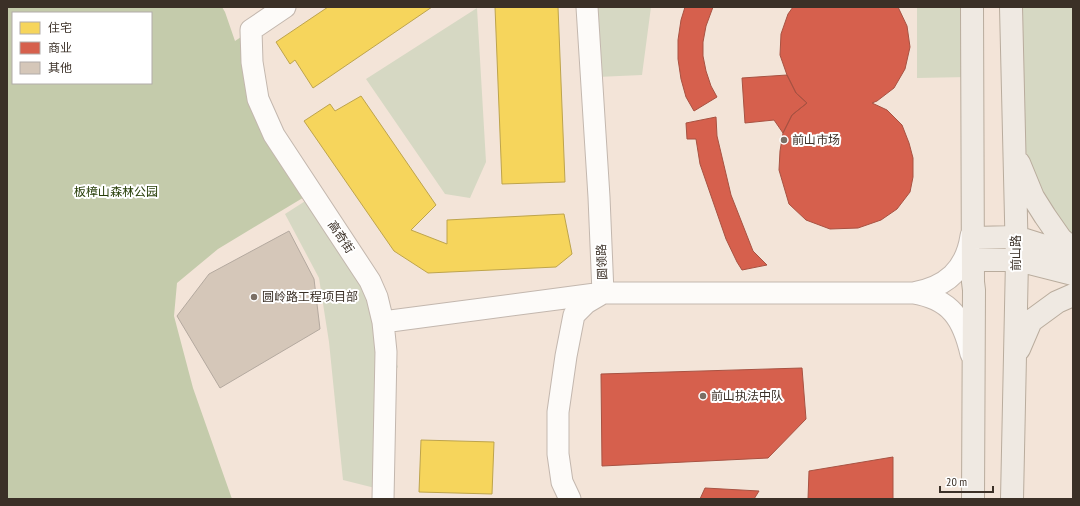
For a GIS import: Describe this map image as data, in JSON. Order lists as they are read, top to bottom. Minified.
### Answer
{"streets":{"main road":["前山路"],"lane":["高奇街","圆领路"]},"parks":["板樟山森林公园"],"places":["前山市场","圆岭路工程项目部","前山执法中队"],"legend":["住宅","商业","其他"],"scale_bar":"20 m"}
